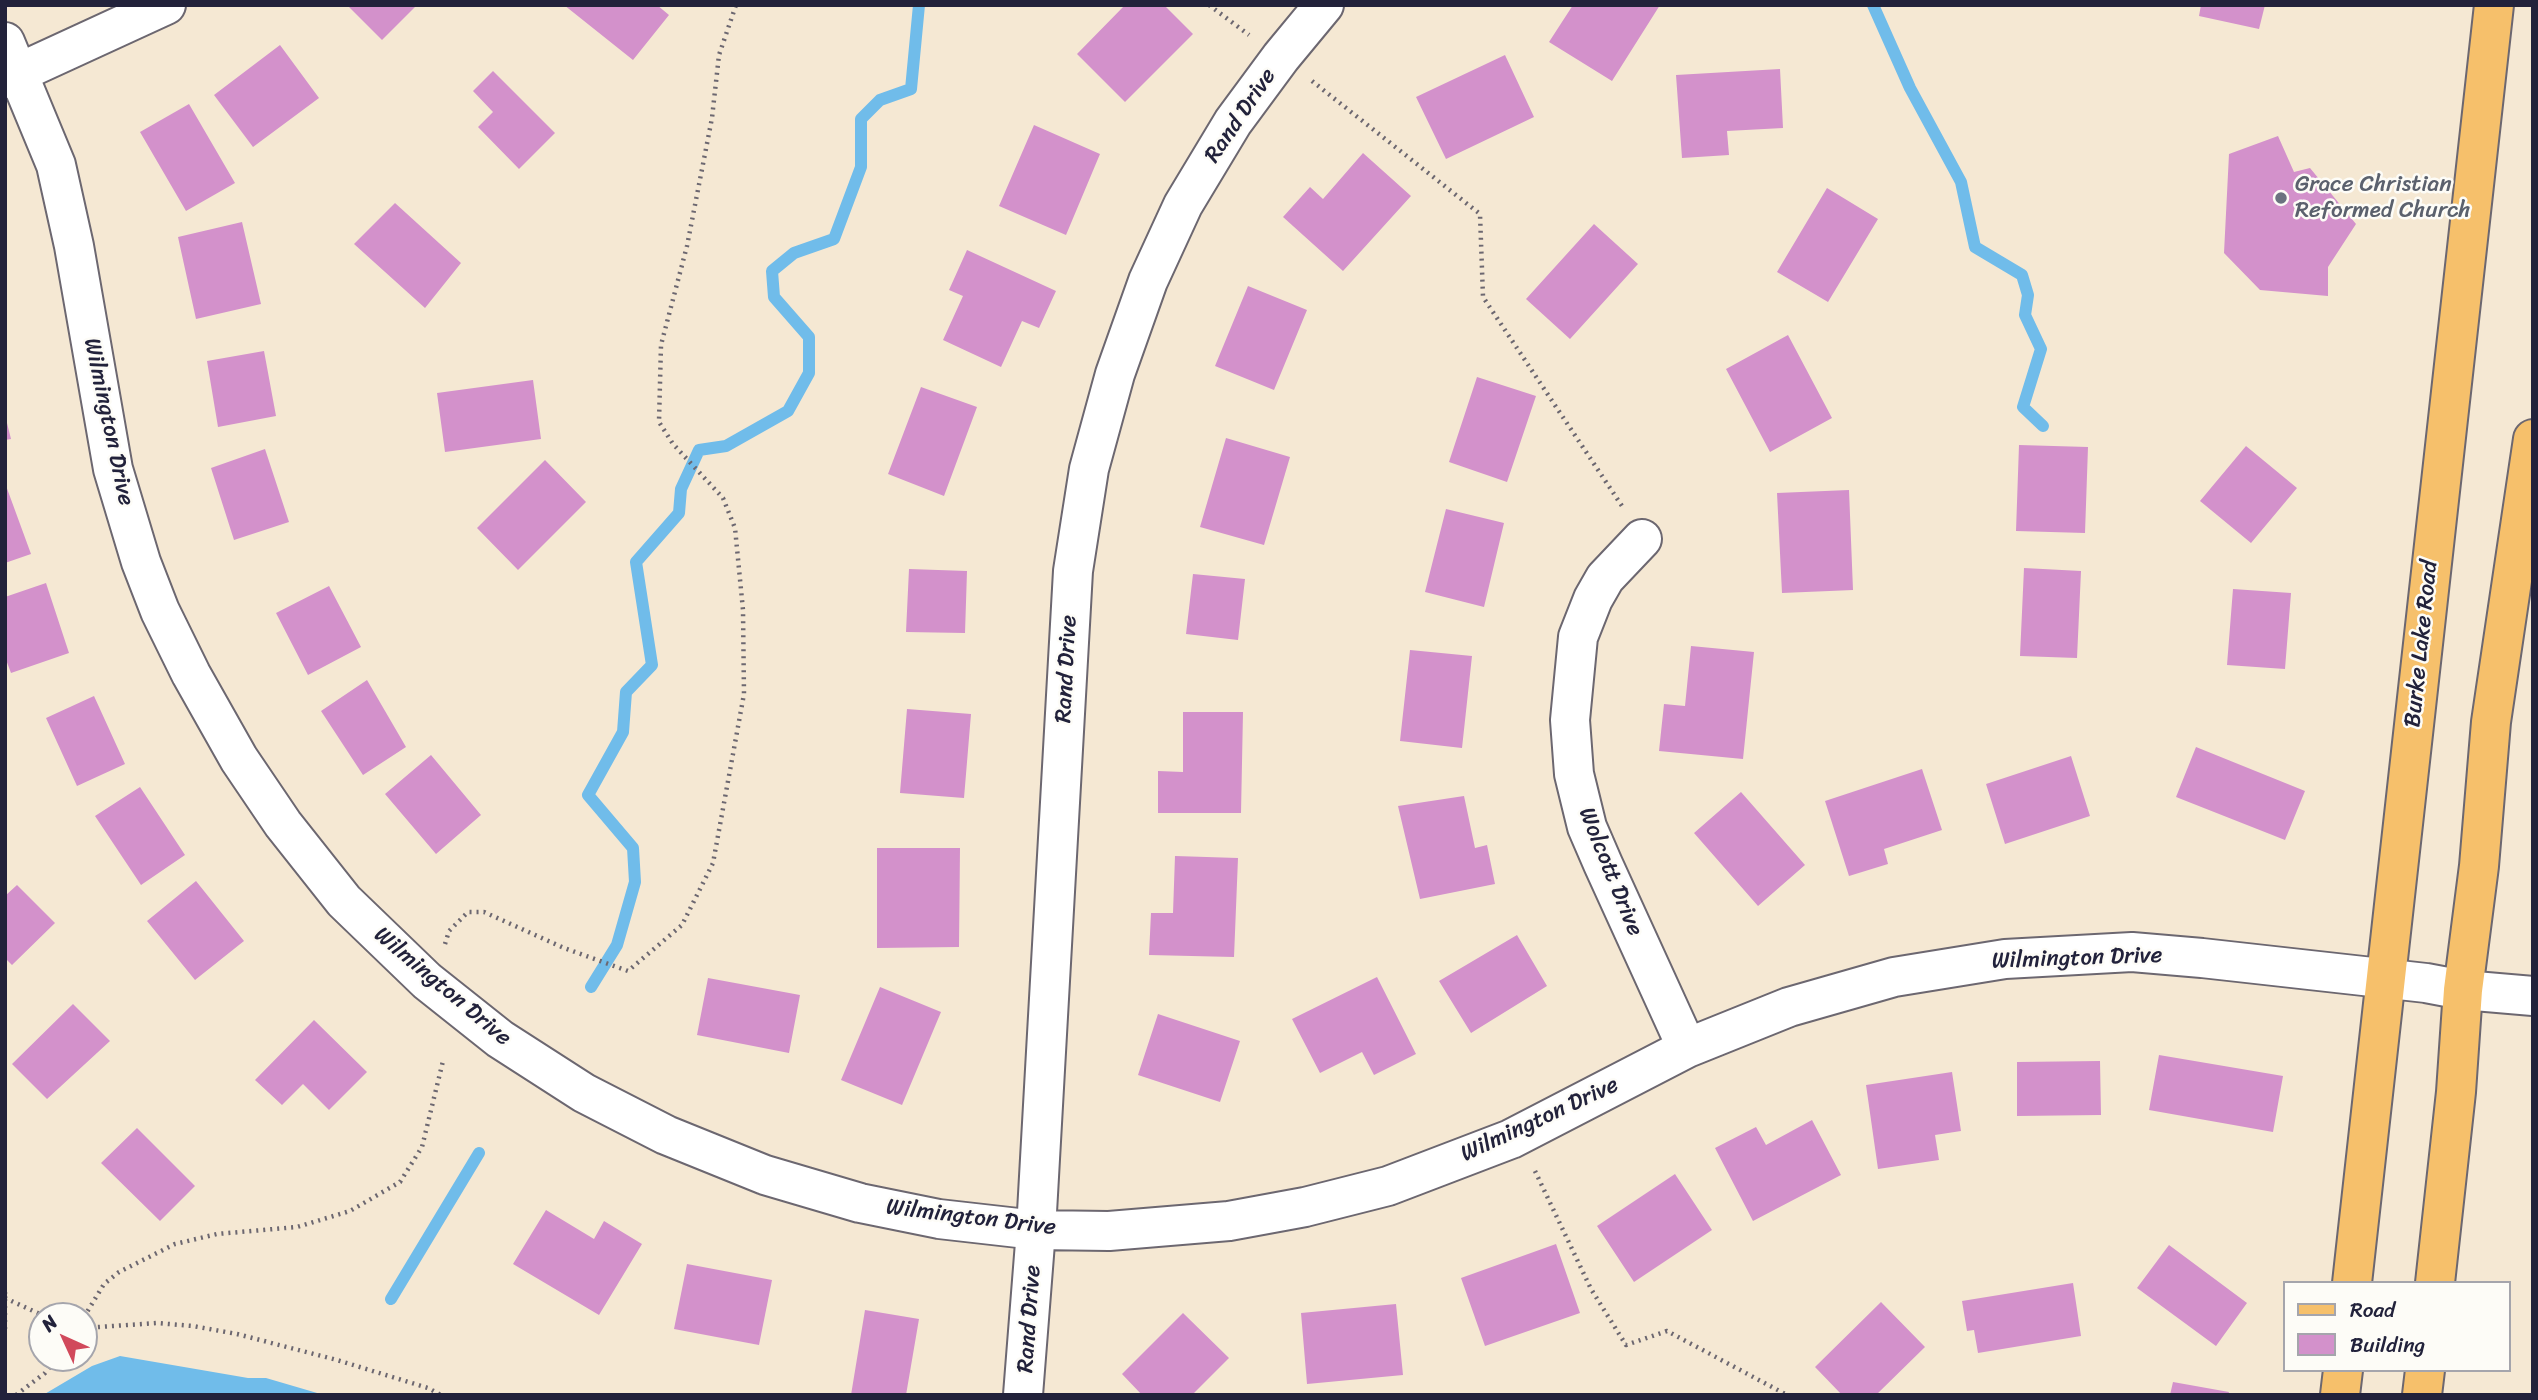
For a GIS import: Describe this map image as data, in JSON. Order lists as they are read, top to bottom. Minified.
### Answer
{"streets":{"main road":["Burke Lake Road"],"street":["Rand Drive","Wilmington Drive","Wolcott Drive"]},"crossings":[["Rand Drive","Wilmington Drive"],["Wilmington Drive","Burke Lake Road"],["Wilmington Drive","Wolcott Drive"]],"places":["Grace Christian Reformed Church"],"legend":["Road","Building"],"north":"top left"}
